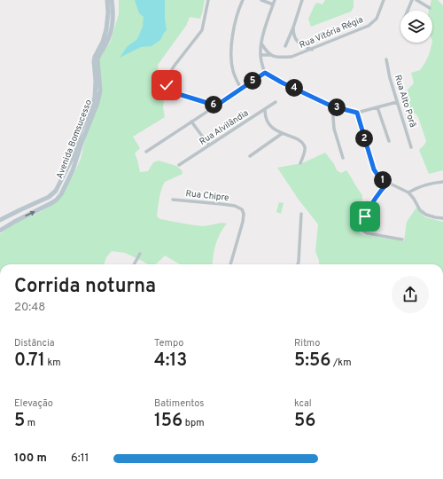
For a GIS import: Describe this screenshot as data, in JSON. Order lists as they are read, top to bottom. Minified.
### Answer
{"streets":{"street":["Rua Vitória Régia","Rua Alto Porã","Rua Alvilândia","Avenida Bomsucesso","Rua Chipre"]},"page":{"pins":["5","4","6","3","2","1"],"heading":["Corrida noturna","20:48"],"stats":[["Distância","0.71 km"],["Tempo","4:13"],["Ritmo","5:56 /km"],["Elevação","5 m"],["Batimentos","156 bpm"],["kcal","56"]],"list":[{"name":"100 m","note":"6:11"}]}}
